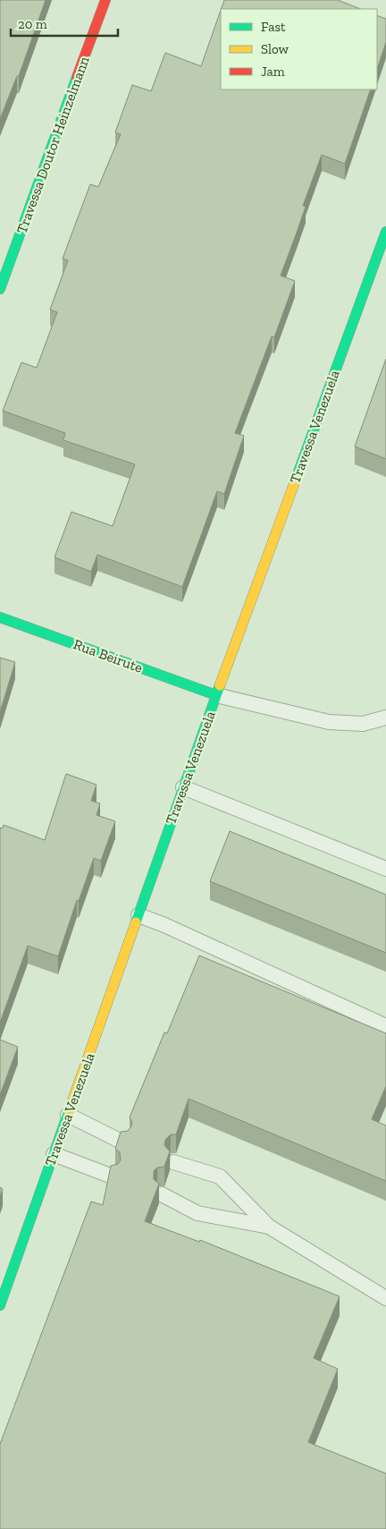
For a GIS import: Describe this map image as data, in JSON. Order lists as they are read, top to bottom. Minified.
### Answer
{"streets":{"street":["Travessa Doutor Heinzelmann","Travessa Venezuela","Rua Beirute"]},"crossings":[["Travessa Venezuela","Rua Beirute"]],"legend":["Fast","Slow","Jam"],"scale_bar":"20 m"}
